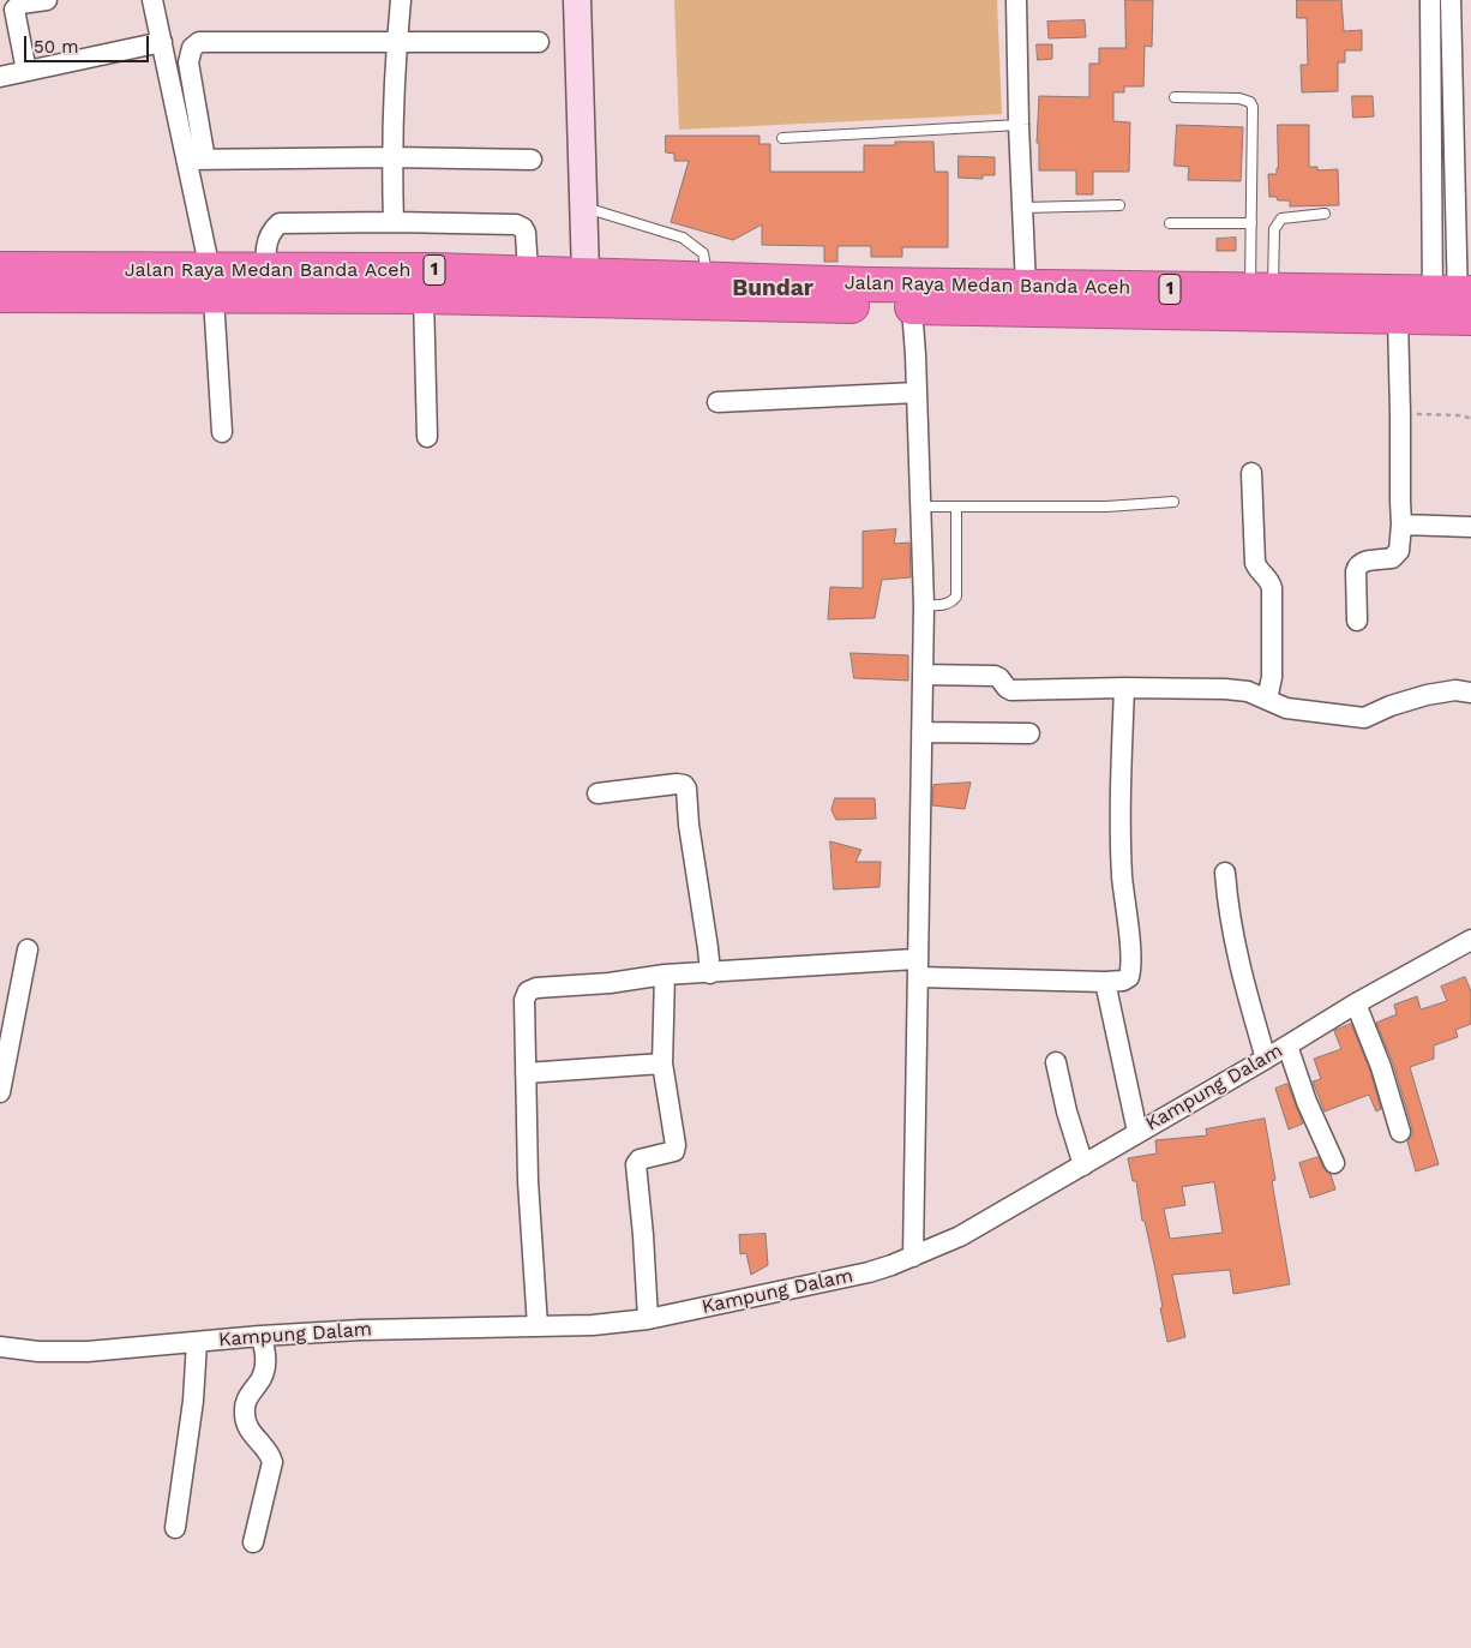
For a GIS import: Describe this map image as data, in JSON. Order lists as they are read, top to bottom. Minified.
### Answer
{"streets":{"highway":["Jalan Raya Medan Banda Aceh","1"],"street":["Kampung Dalam"]},"districts":["Bundar"],"scale_bar":"50 m"}
